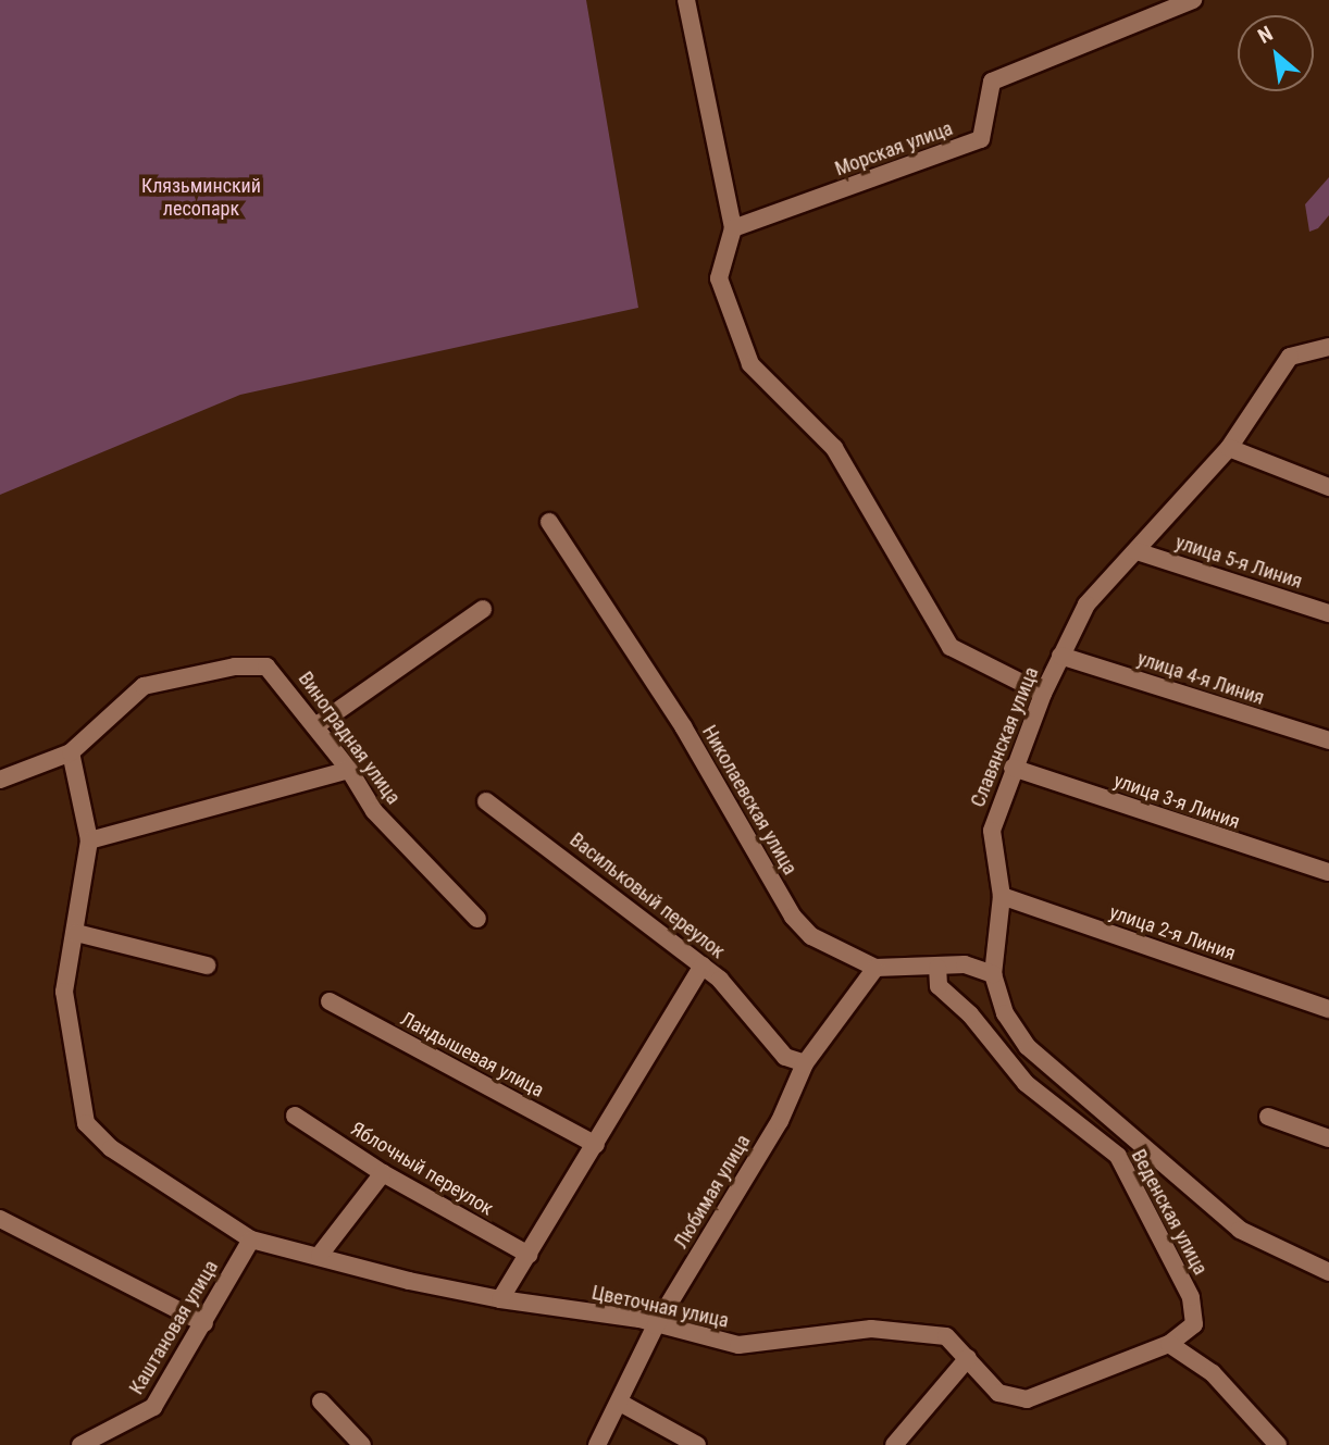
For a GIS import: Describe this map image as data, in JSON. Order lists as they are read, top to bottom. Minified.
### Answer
{"streets":{"street":["Морская улица","улица 5-я Линия","улица 4-я Линия","Славянская улица","Виноградная улица","Николаевская улица","улица 3-я Линия","Васильковый переулок","улица 2-я Линия","Ландышевая улица","Яблочный переулок","Любимая улица","Веденская улица","Цветочная улица","Каштановая улица"]},"crossings":[["улица 5-я Линия","Славянская улица"],["улица 4-я Линия","Славянская улица"],["Славянская улица","Николаевская улица"],["Славянская улица","улица 3-я Линия"],["Славянская улица","улица 2-я Линия"],["Николаевская улица","Любимая улица"],["Николаевская улица","Веденская улица"],["Васильковый переулок","Любимая улица"],["Любимая улица","Цветочная улица"],["Веденская улица","Цветочная улица"],["Цветочная улица","Каштановая улица"]],"parks":["Клязьминский лесопарк"],"north":"top left"}
